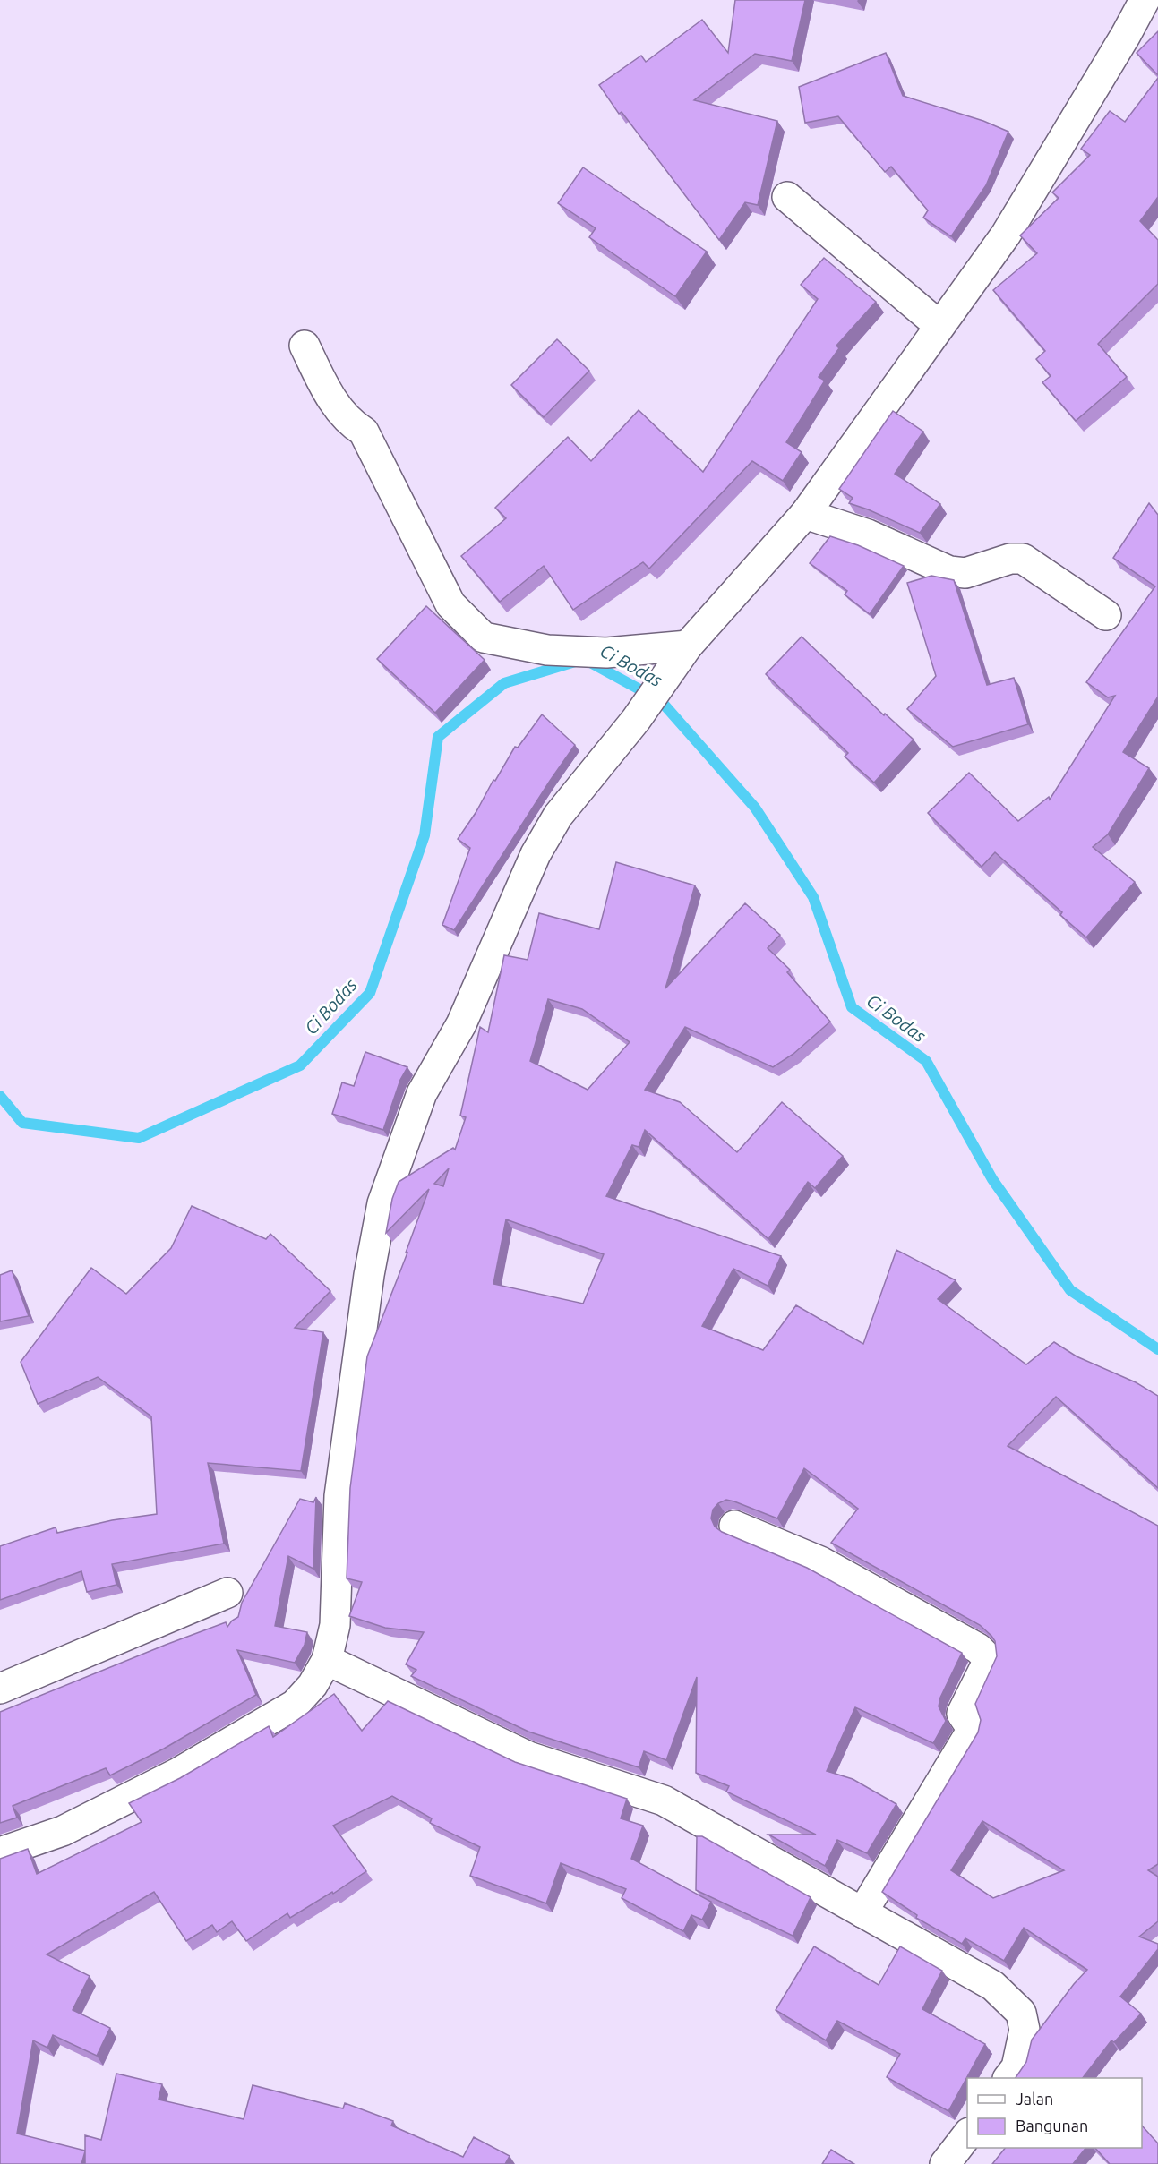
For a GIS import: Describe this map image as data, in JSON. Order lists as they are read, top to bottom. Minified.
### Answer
{"water":["Ci Bodas"],"legend":["Jalan","Bangunan"]}
